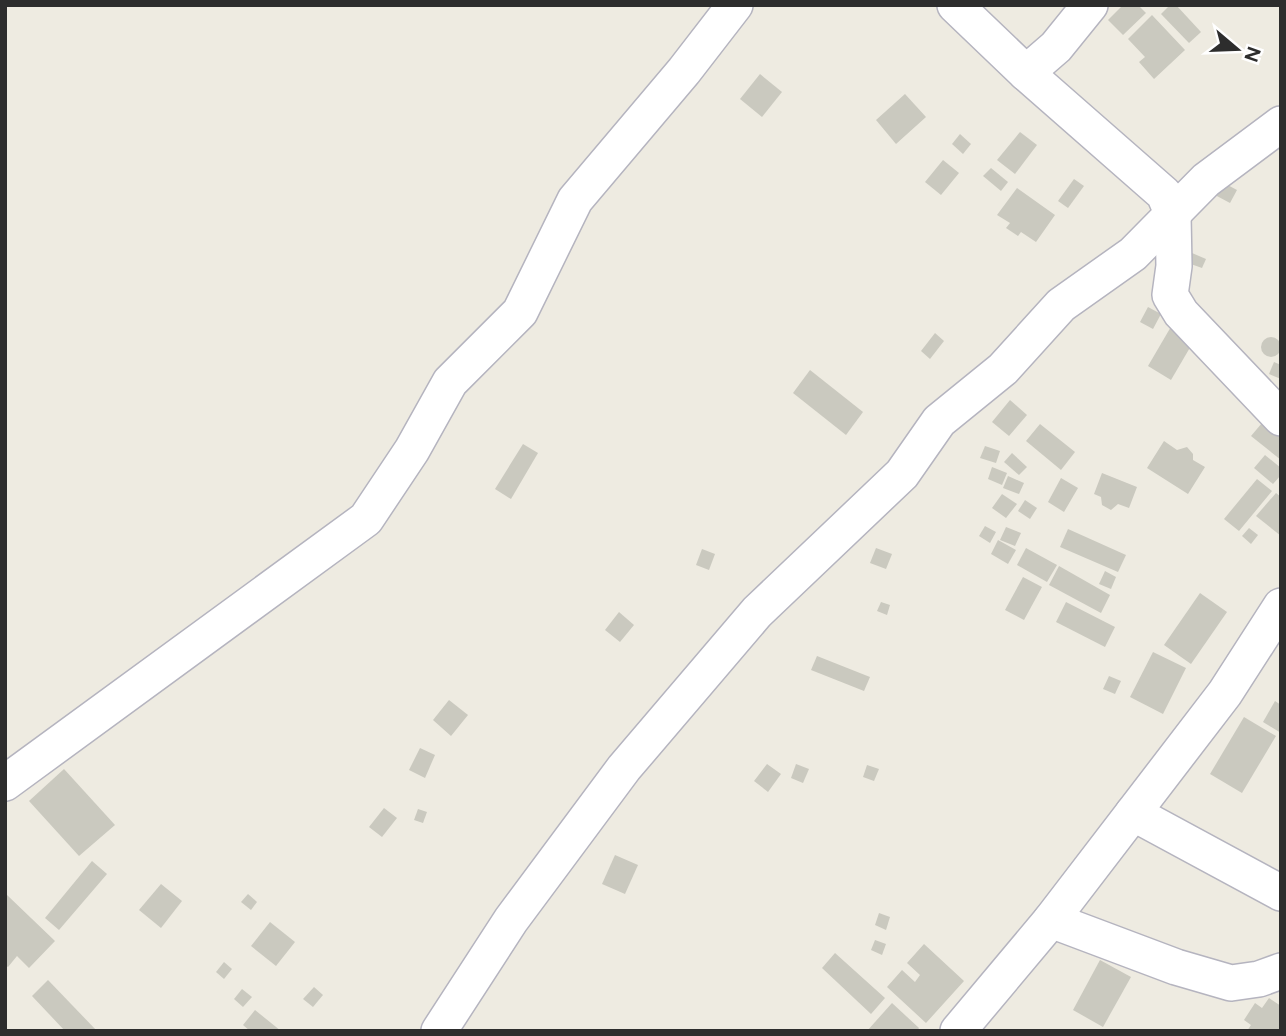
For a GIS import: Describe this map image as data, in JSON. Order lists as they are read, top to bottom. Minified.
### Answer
{"north":"right"}
